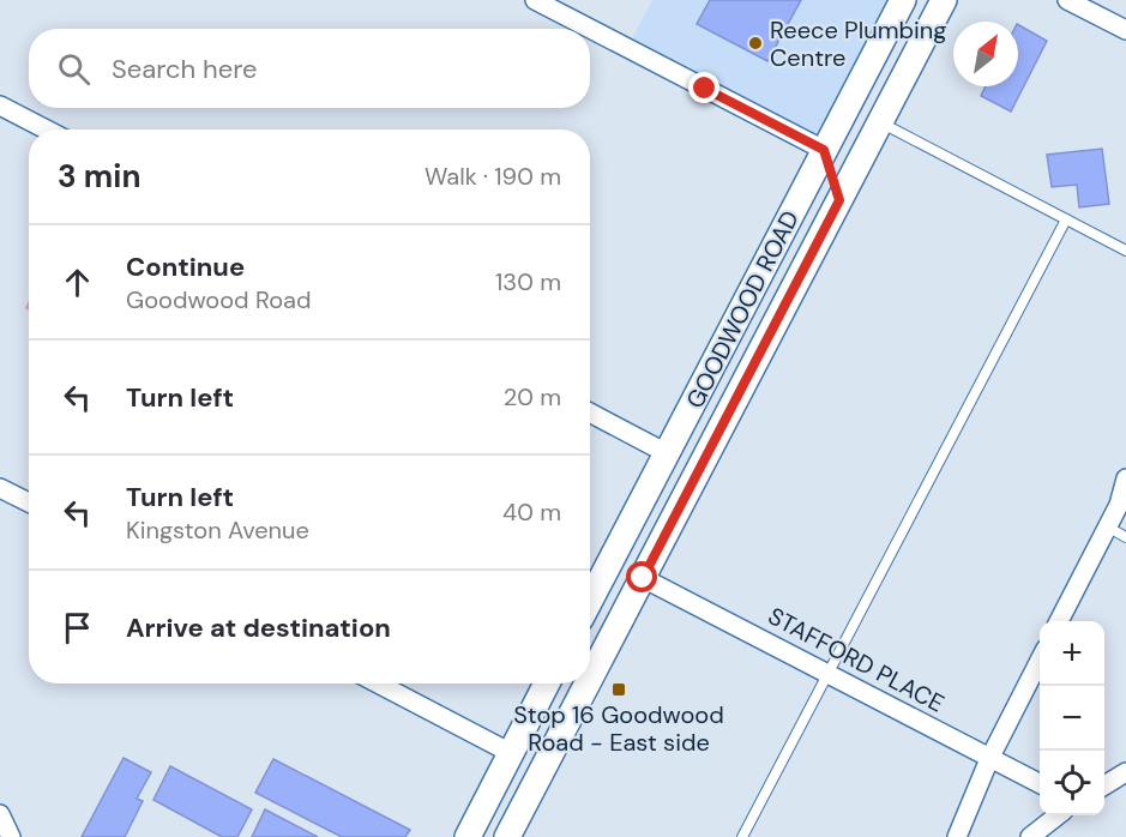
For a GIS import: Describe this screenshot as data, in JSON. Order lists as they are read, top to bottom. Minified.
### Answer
{"streets":{"main road":["GOODWOOD ROAD"],"street":["STAFFORD PLACE"]},"crossings":[["GOODWOOD ROAD","STAFFORD PLACE"]],"places":{"other":["Reece Plumbing Centre"],"transit":["Stop 16 Goodwood Road - East side"]},"north":"top right","page":{"search":"Search here","heading":["3 min","Walk · 190 m"],"list":[["Continue","Goodwood Road","130 m"],["Turn left","20 m"],["Turn left","Kingston Avenue","40 m"],"Arrive at destination"],"map_buttons":["+","−"]}}
